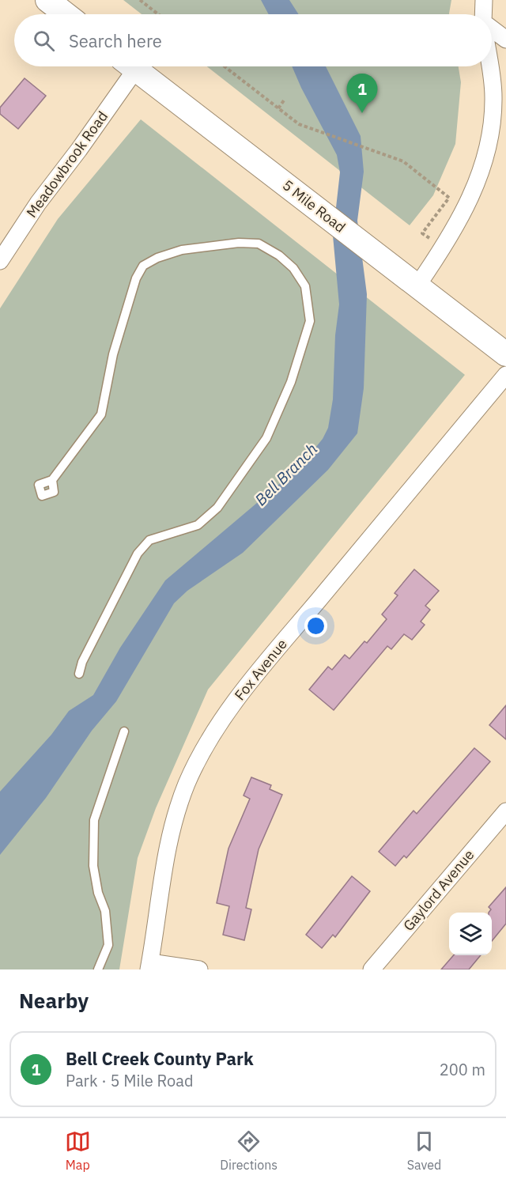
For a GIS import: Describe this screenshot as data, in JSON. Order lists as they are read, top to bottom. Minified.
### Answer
{"streets":{"main road":["5 Mile Road"],"street":["Meadowbrook Road","Fox Avenue","Gaylord Avenue"]},"water":["Bell Branch"],"page":{"search":"Search here","pins":"1","heading":"Nearby","list":[{"mark":"1","name":"Bell Creek County Park","note":"Park · 5 Mile Road","value":"200 m"}],"nav":["Map","Directions","Saved"]}}
